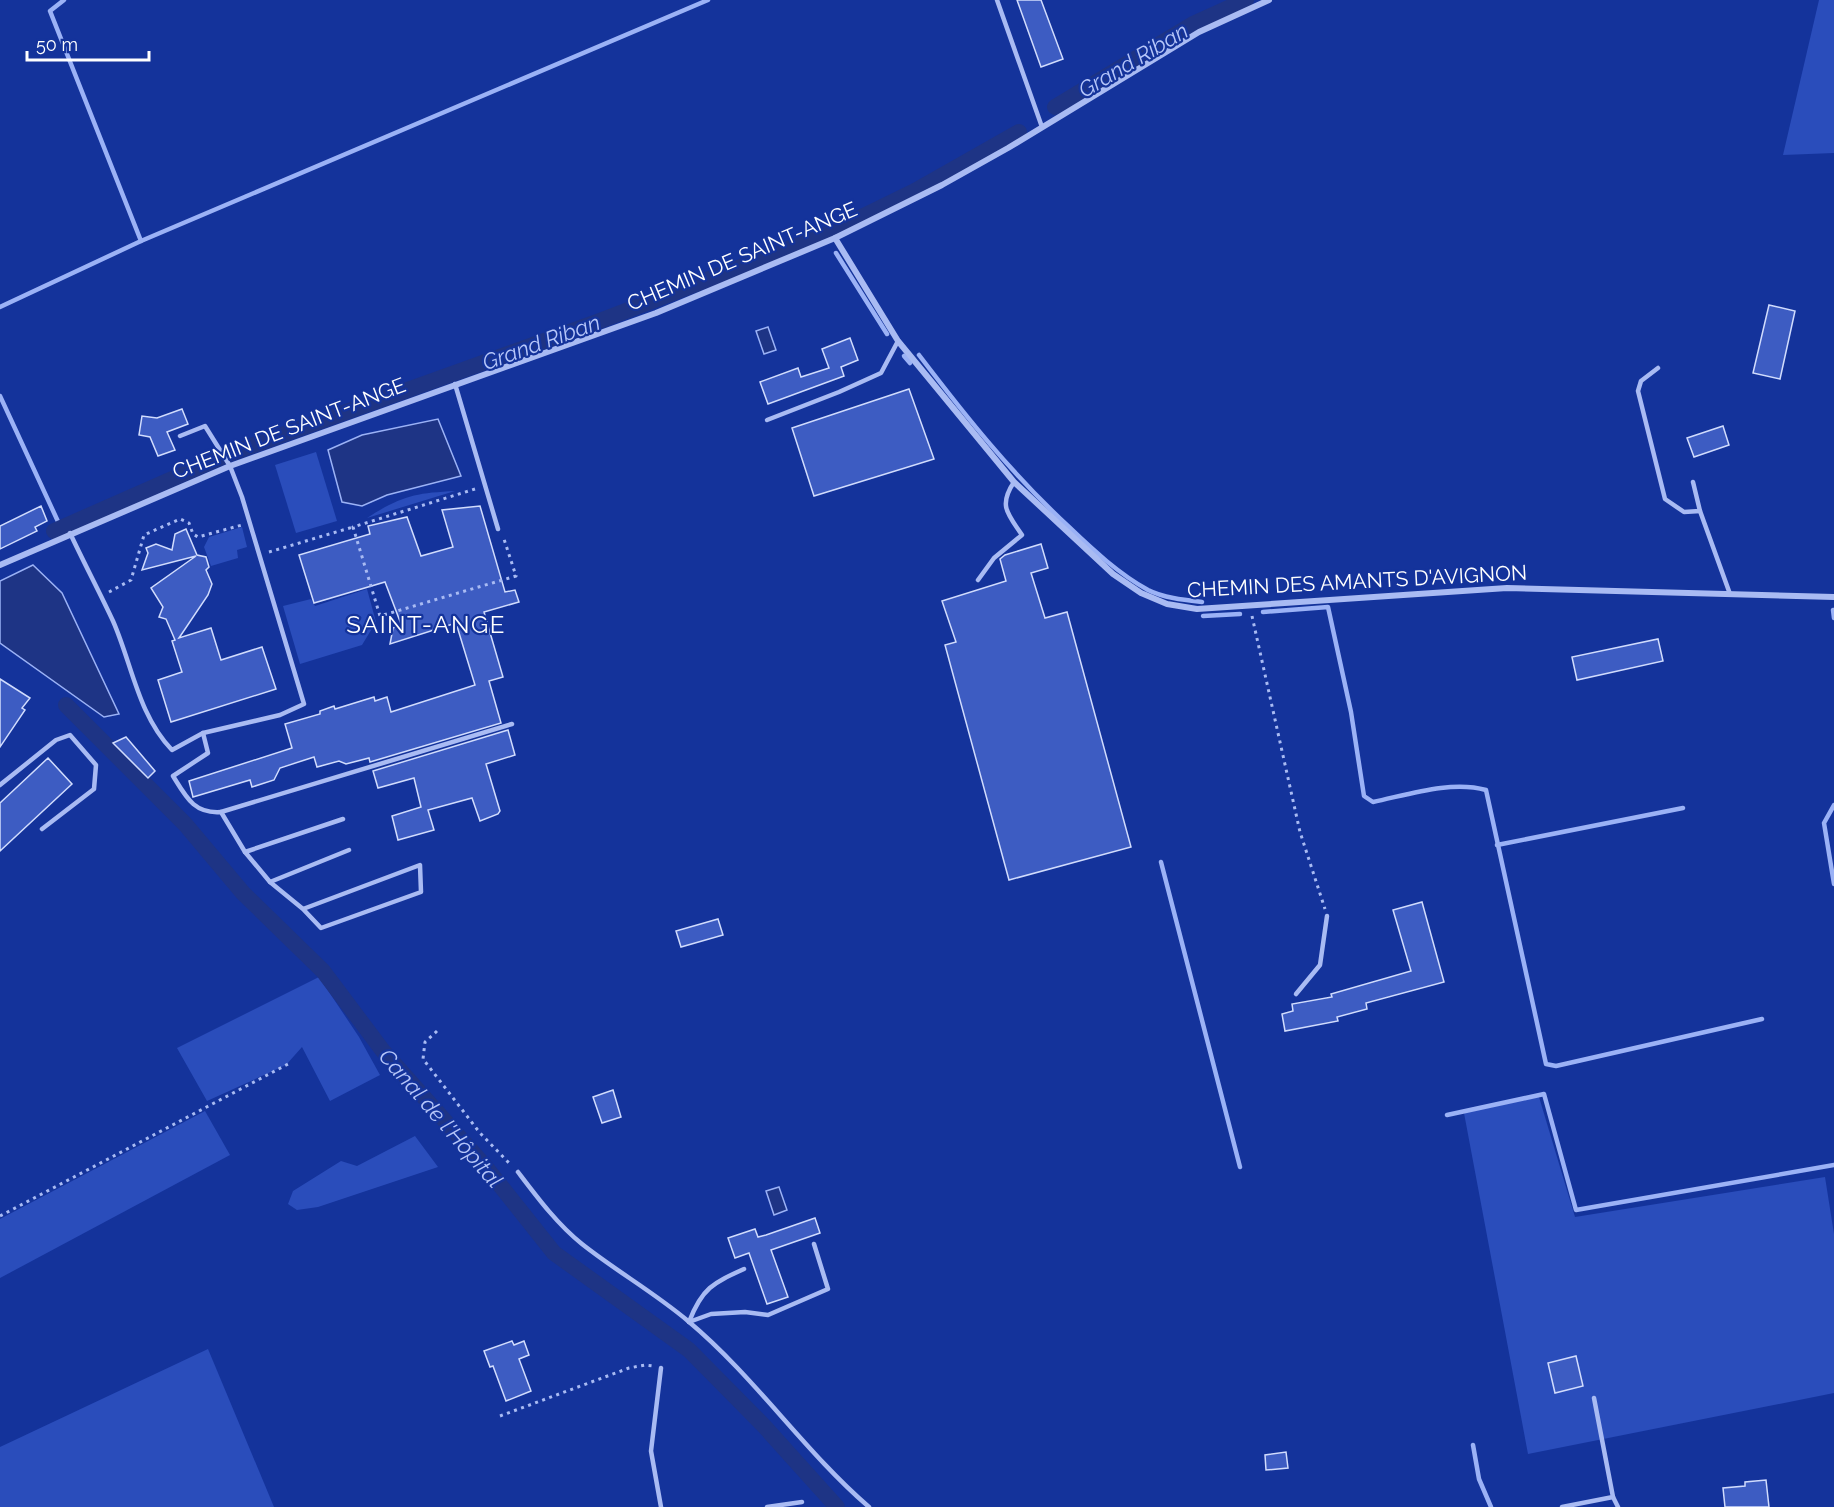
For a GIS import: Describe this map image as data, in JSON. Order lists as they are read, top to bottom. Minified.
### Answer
{"streets":{"street":["CHEMIN DE SAINT-ANGE","CHEMIN DES AMANTS D'AVIGNON"]},"crossings":[["CHEMIN DE SAINT-ANGE","CHEMIN DES AMANTS D'AVIGNON"]],"districts":["SAINT-ANGE"],"water":["Grand Riban","Canal de l'Hôpital"],"scale_bar":"50 m"}
